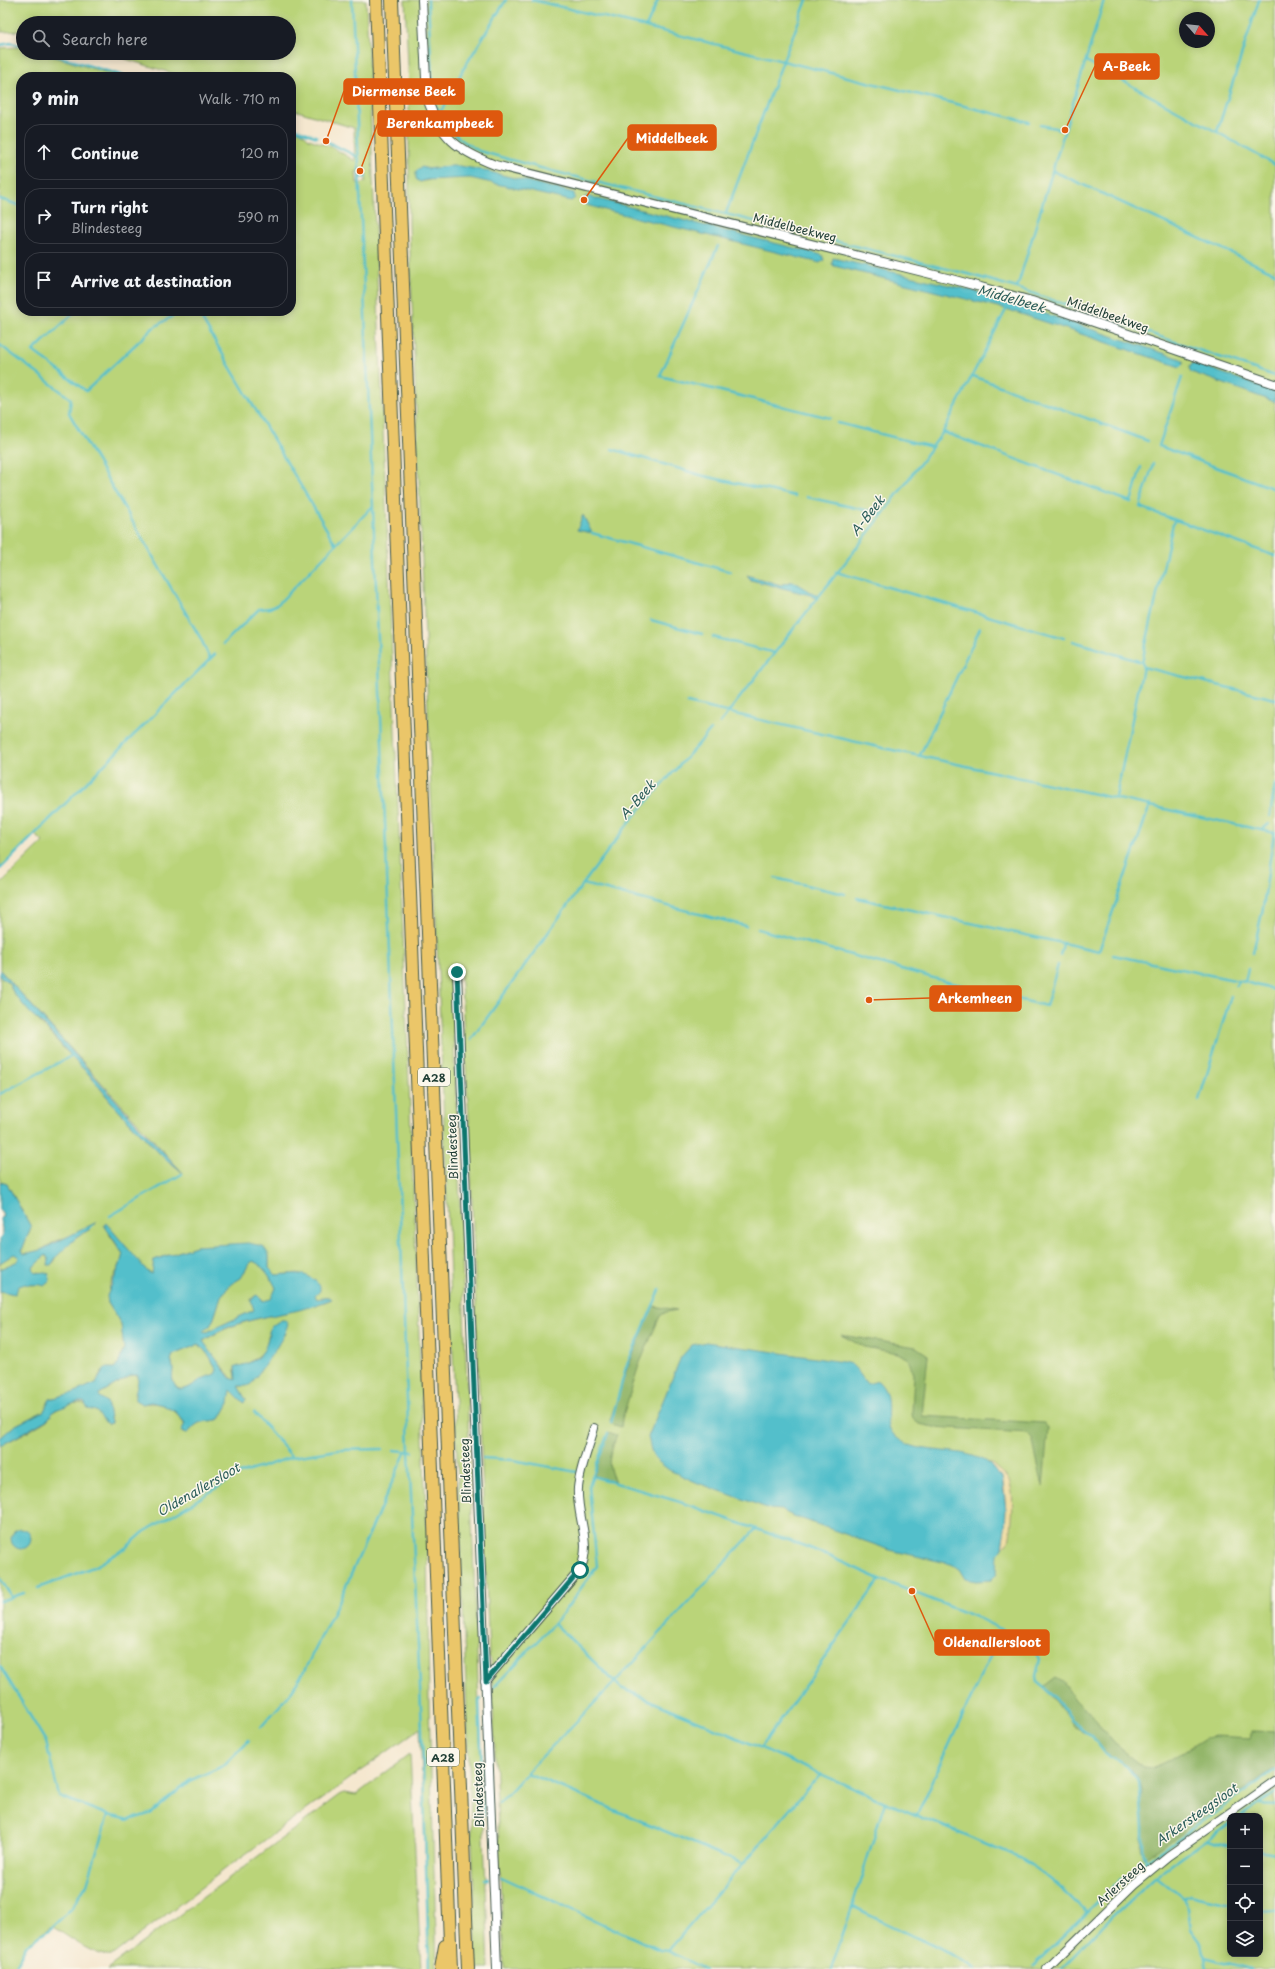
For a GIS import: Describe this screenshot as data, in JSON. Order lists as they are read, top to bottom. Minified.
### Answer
{"streets":{"highway":["A28"],"street":["Middelbeekweg","Blindesteeg","Arlersteeg"]},"water":["Middelbeek","A-Beek","Oldenallersloot","Arkersteegsloot"],"places":["A-Beek","Diermense Beek","Berenkampbeek","Middelbeek","Arkemheen","Oldenallersloot"],"north":"bottom right","page":{"search":"Search here","heading":["9 min","Walk · 710 m"],"list":[["Continue","120 m"],["Turn right","Blindesteeg","590 m"],"Arrive at destination"],"map_buttons":["+","−"]}}
